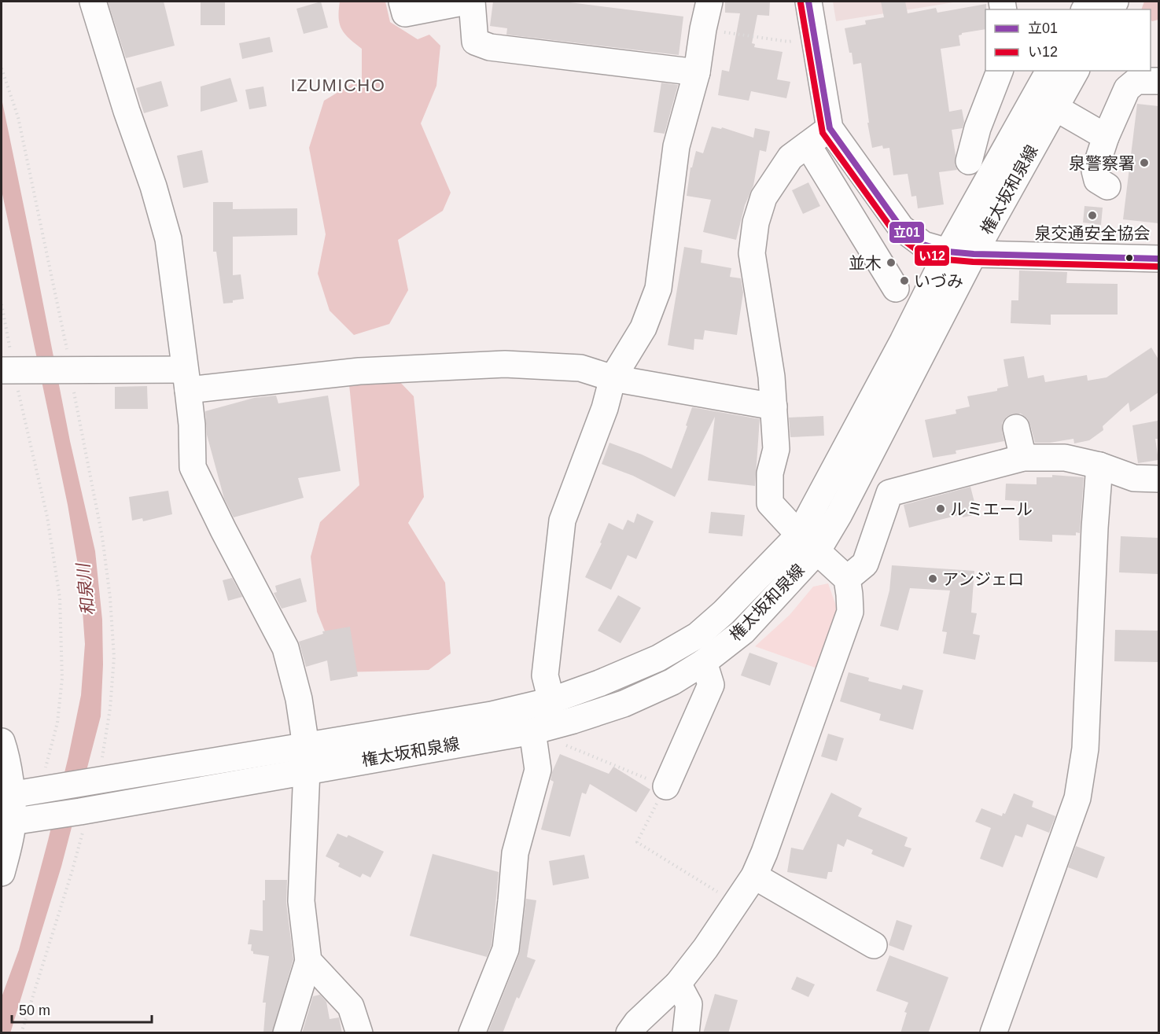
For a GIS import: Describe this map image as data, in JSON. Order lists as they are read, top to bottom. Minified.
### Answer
{"streets":{"street":["権太坂和泉線"]},"districts":["IZUMICHO"],"water":["和泉川"],"places":["泉警察署","泉交通安全協会","並木","いづみ","ルミエール","アンジェロ"],"lines":["transit line 立01","transit line い12"],"legend":["立01","い12"],"scale_bar":"50 m"}
